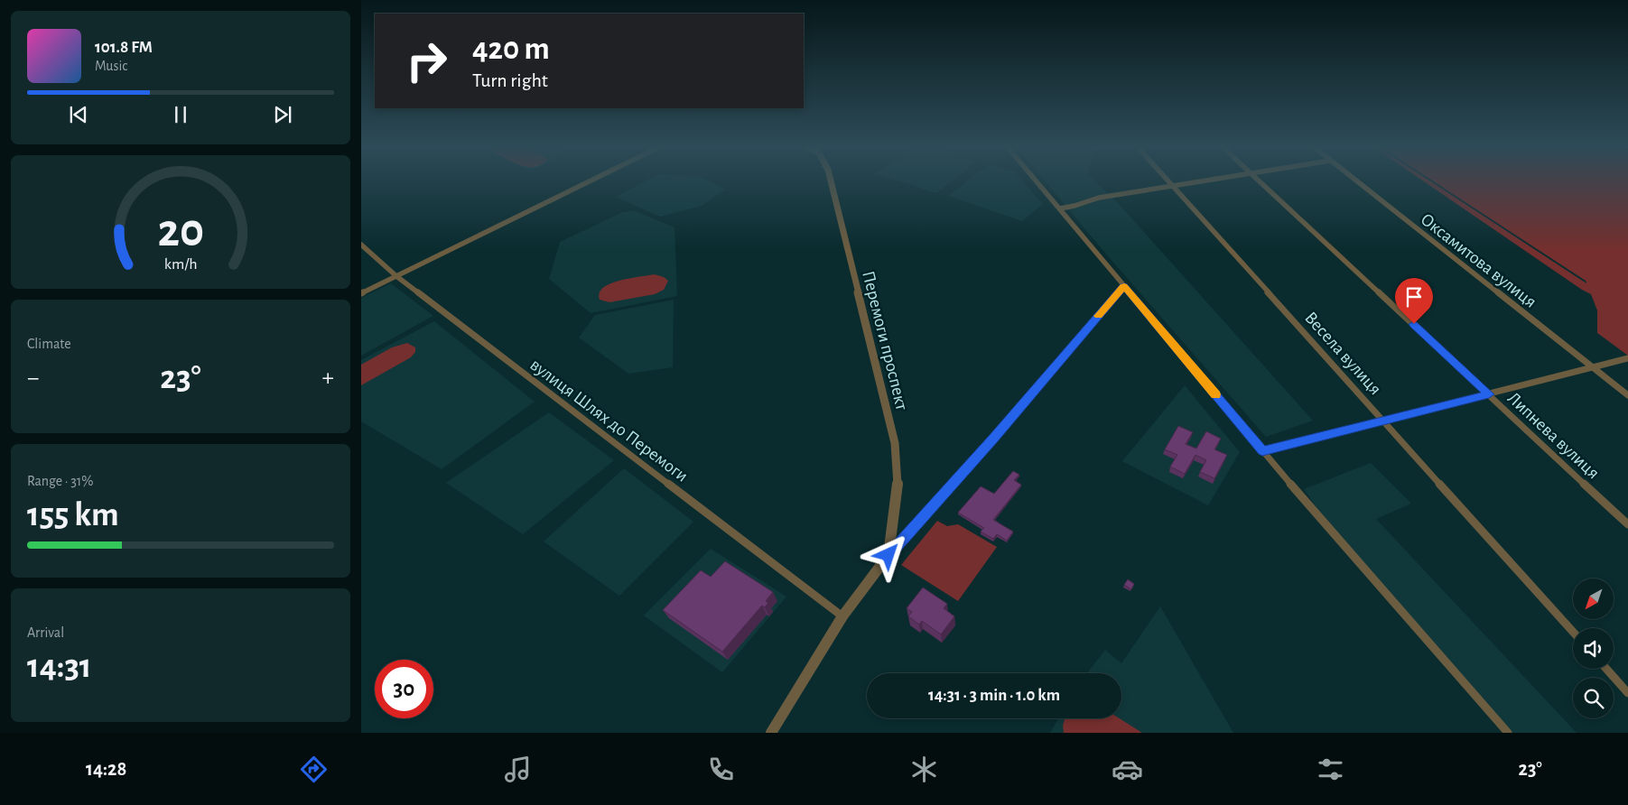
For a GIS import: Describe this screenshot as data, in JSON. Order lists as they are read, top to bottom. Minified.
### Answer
{"streets":{"street":["Оксамитова вулиця","Перемоги проспект","Весела вулиця","вулиця Шлях до Перемоги","Липнева вулиця"]},"north":"bottom left","page":{"turn":["420 m","Turn right"],"song":["101.8 FM","Music"],"tile":["Climate",["Range · 31%","155 km"],["Arrival","14:31"]],"heat":["−","23°","+"],"limit":"30","trip":"14:31 · 3 min · 1.0 km","tabs":["14:28","23°"],"gauge":["20","km/h"]}}
